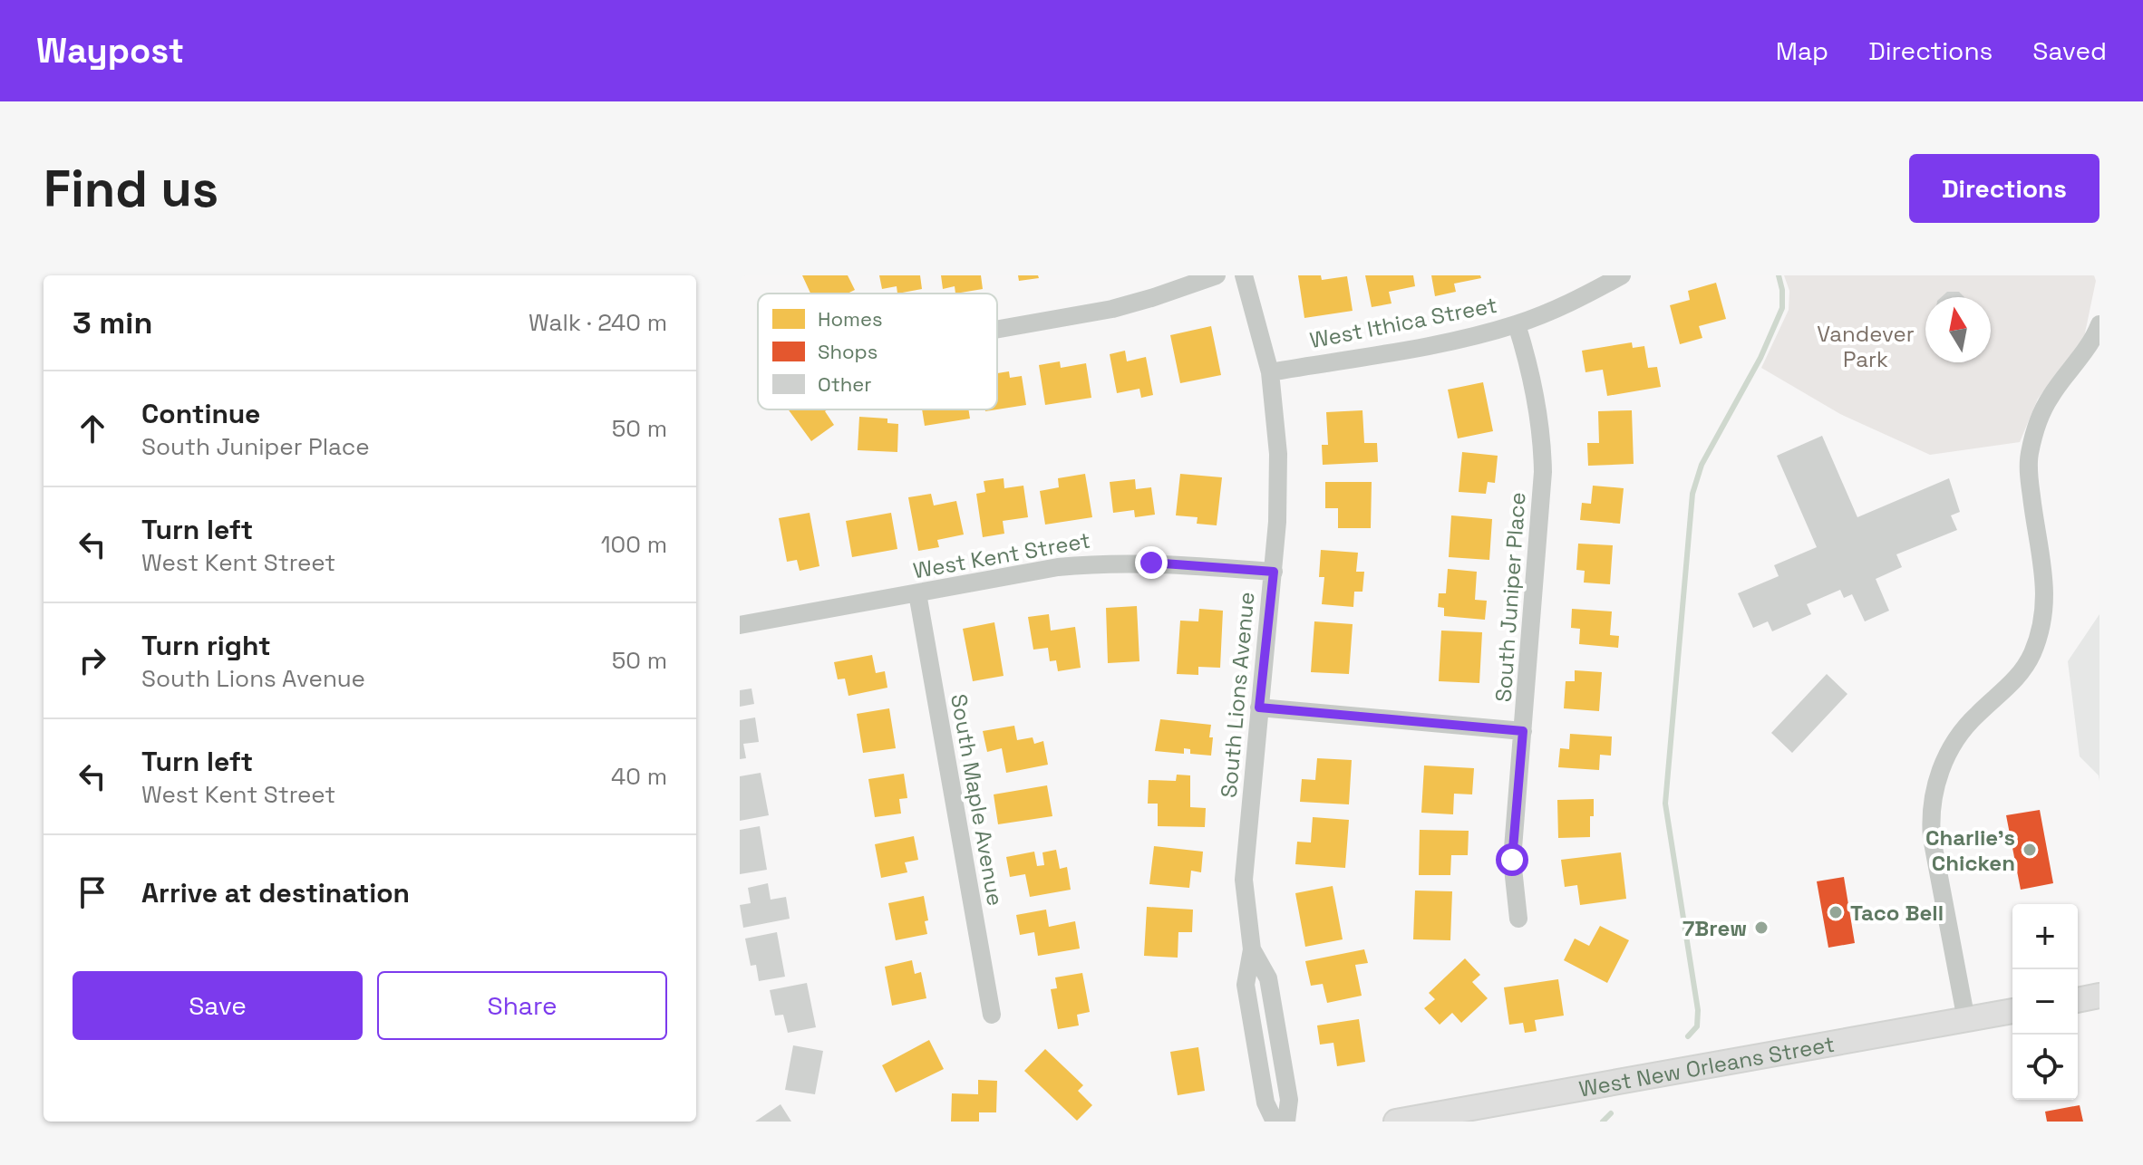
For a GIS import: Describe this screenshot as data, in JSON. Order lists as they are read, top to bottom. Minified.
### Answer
{"streets":{"main road":["West New Orleans Street"],"street":["West Ithica Street","West Kent Street","South Juniper Place","South Lions Avenue","South Maple Avenue"]},"crossings":[["West Ithica Street","South Juniper Place"],["West Ithica Street","South Lions Avenue"],["West Kent Street","South Lions Avenue"],["West Kent Street","South Maple Avenue"]],"parks":["Vandever Park"],"places":["Charlie's Chicken","Taco Bell","7Brew"],"legend":["Homes","Shops","Other"],"north":"top","page":{"header":"Waypost","nav":["Map","Directions","Saved"],"buttons":["Directions",["Save","Share"]],"title":"Find us","heading":["3 min","Walk · 240 m"],"list":[["Continue","South Juniper Place","50 m"],["Turn left","West Kent Street","100 m"],["Turn right","South Lions Avenue","50 m"],["Turn left","West Kent Street","40 m"],"Arrive at destination"],"map_buttons":["+","−"]}}
